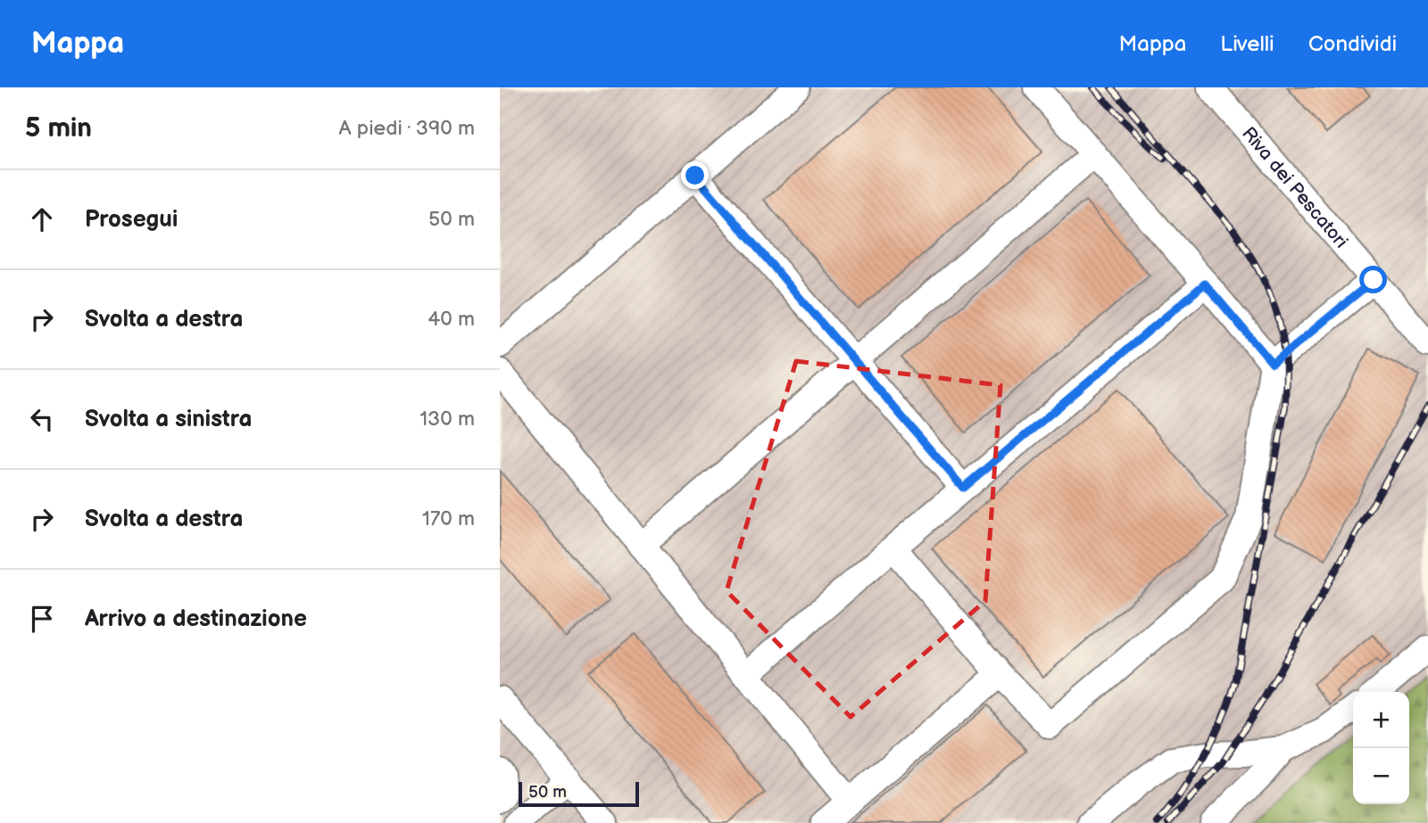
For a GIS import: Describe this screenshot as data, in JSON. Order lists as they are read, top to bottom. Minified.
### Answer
{"streets":{"lane":["Riva dei Pescatori"]},"scale_bar":"50 m","page":{"header":"Mappa","nav":["Mappa","Livelli","Condividi"],"heading":["5 min","A piedi · 390 m"],"list":[["Prosegui","50 m"],["Svolta a destra","40 m"],["Svolta a sinistra","130 m"],["Svolta a destra","170 m"],"Arrivo a destinazione"],"map_buttons":["+","−"],"scale":"50 m"}}
